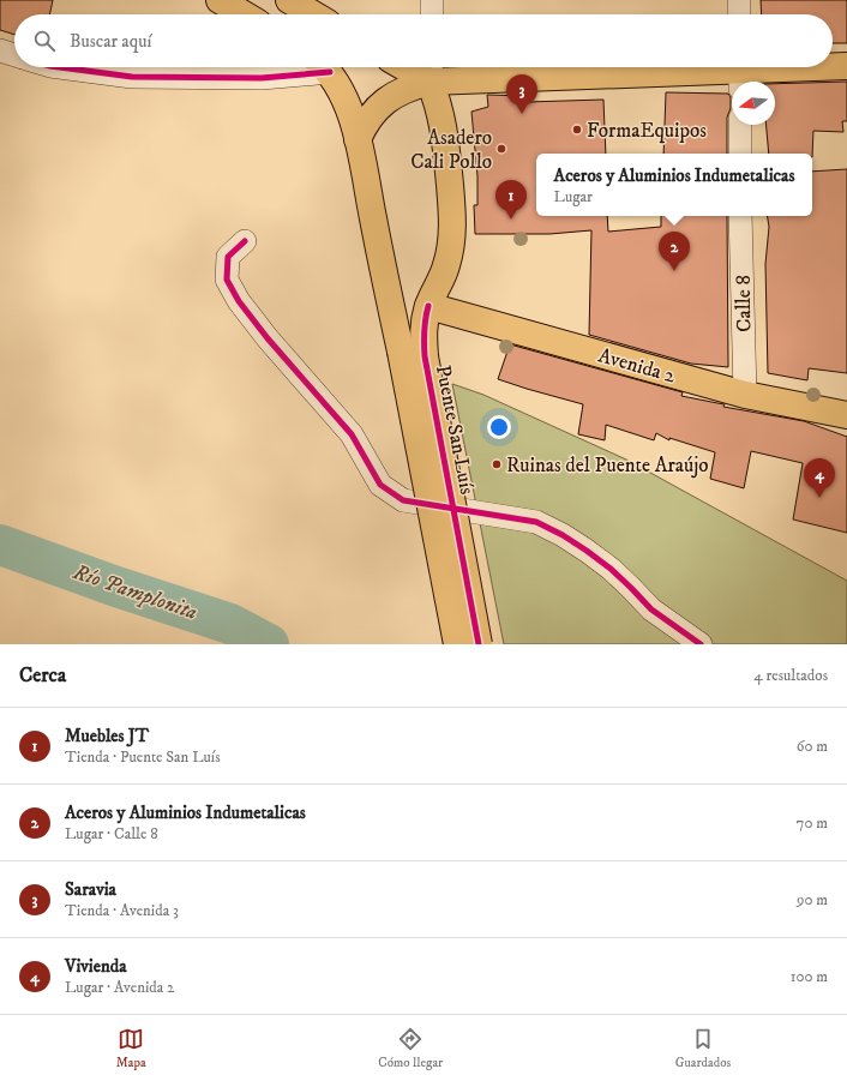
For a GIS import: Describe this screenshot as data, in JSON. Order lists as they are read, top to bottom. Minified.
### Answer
{"streets":{"main road":["Avenida 2","Puente San Luís"],"street":["Calle 8"]},"crossings":[["Calle 8","Avenida 2"],["Avenida 2","Puente San Luís"]],"water":["Río Pamplonita"],"places":["FormaEquipos","Asadero Cali Pollo","Ruinas del Puente Araújo"],"north":"left","page":{"search":"Buscar aquí","pins":["3","1","2","4"],"popup":["Aceros y Aluminios Indumetalicas","Lugar"],"heading":["Cerca","4 resultados"],"list":[{"mark":"1","name":"Muebles JT","note":"Tienda · Puente San Luís","value":"60 m"},{"mark":"2","name":"Aceros y Aluminios Indumetalicas","note":"Lugar · Calle 8","value":"70 m"},{"mark":"3","name":"Saravia","note":"Tienda · Avenida 3","value":"90 m"},{"mark":"4","name":"Vivienda","note":"Lugar · Avenida 2","value":"100 m"}],"nav":["Mapa","Cómo llegar","Guardados"]}}
